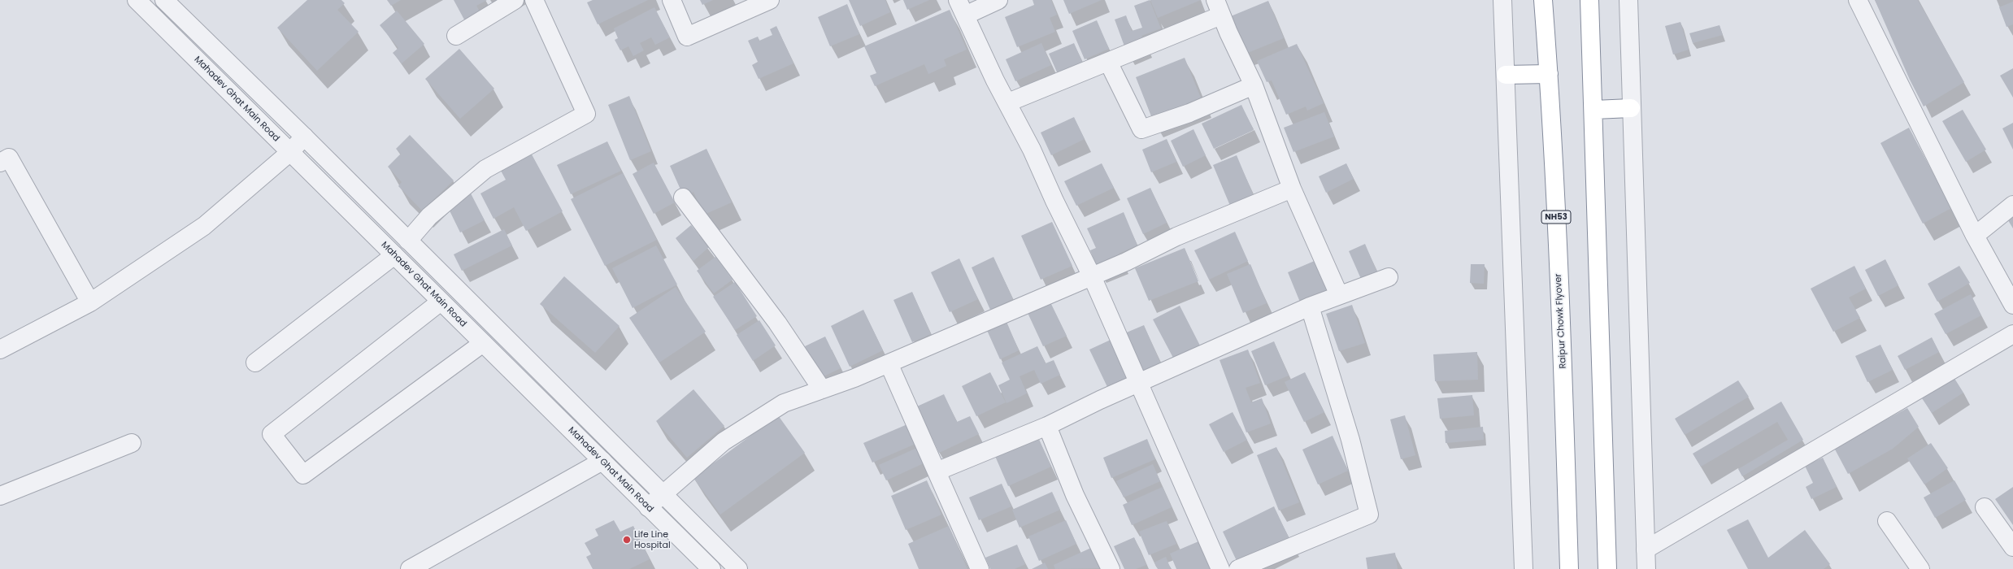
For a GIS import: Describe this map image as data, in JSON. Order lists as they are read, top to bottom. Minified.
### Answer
{"streets":{"highway":["NH53","Raipur Chowk Flyover"],"street":["Mahadev Ghat Main Road"]},"crossings":[["NH53","Raipur Chowk Flyover"]],"places":["Life Line Hospital"]}
